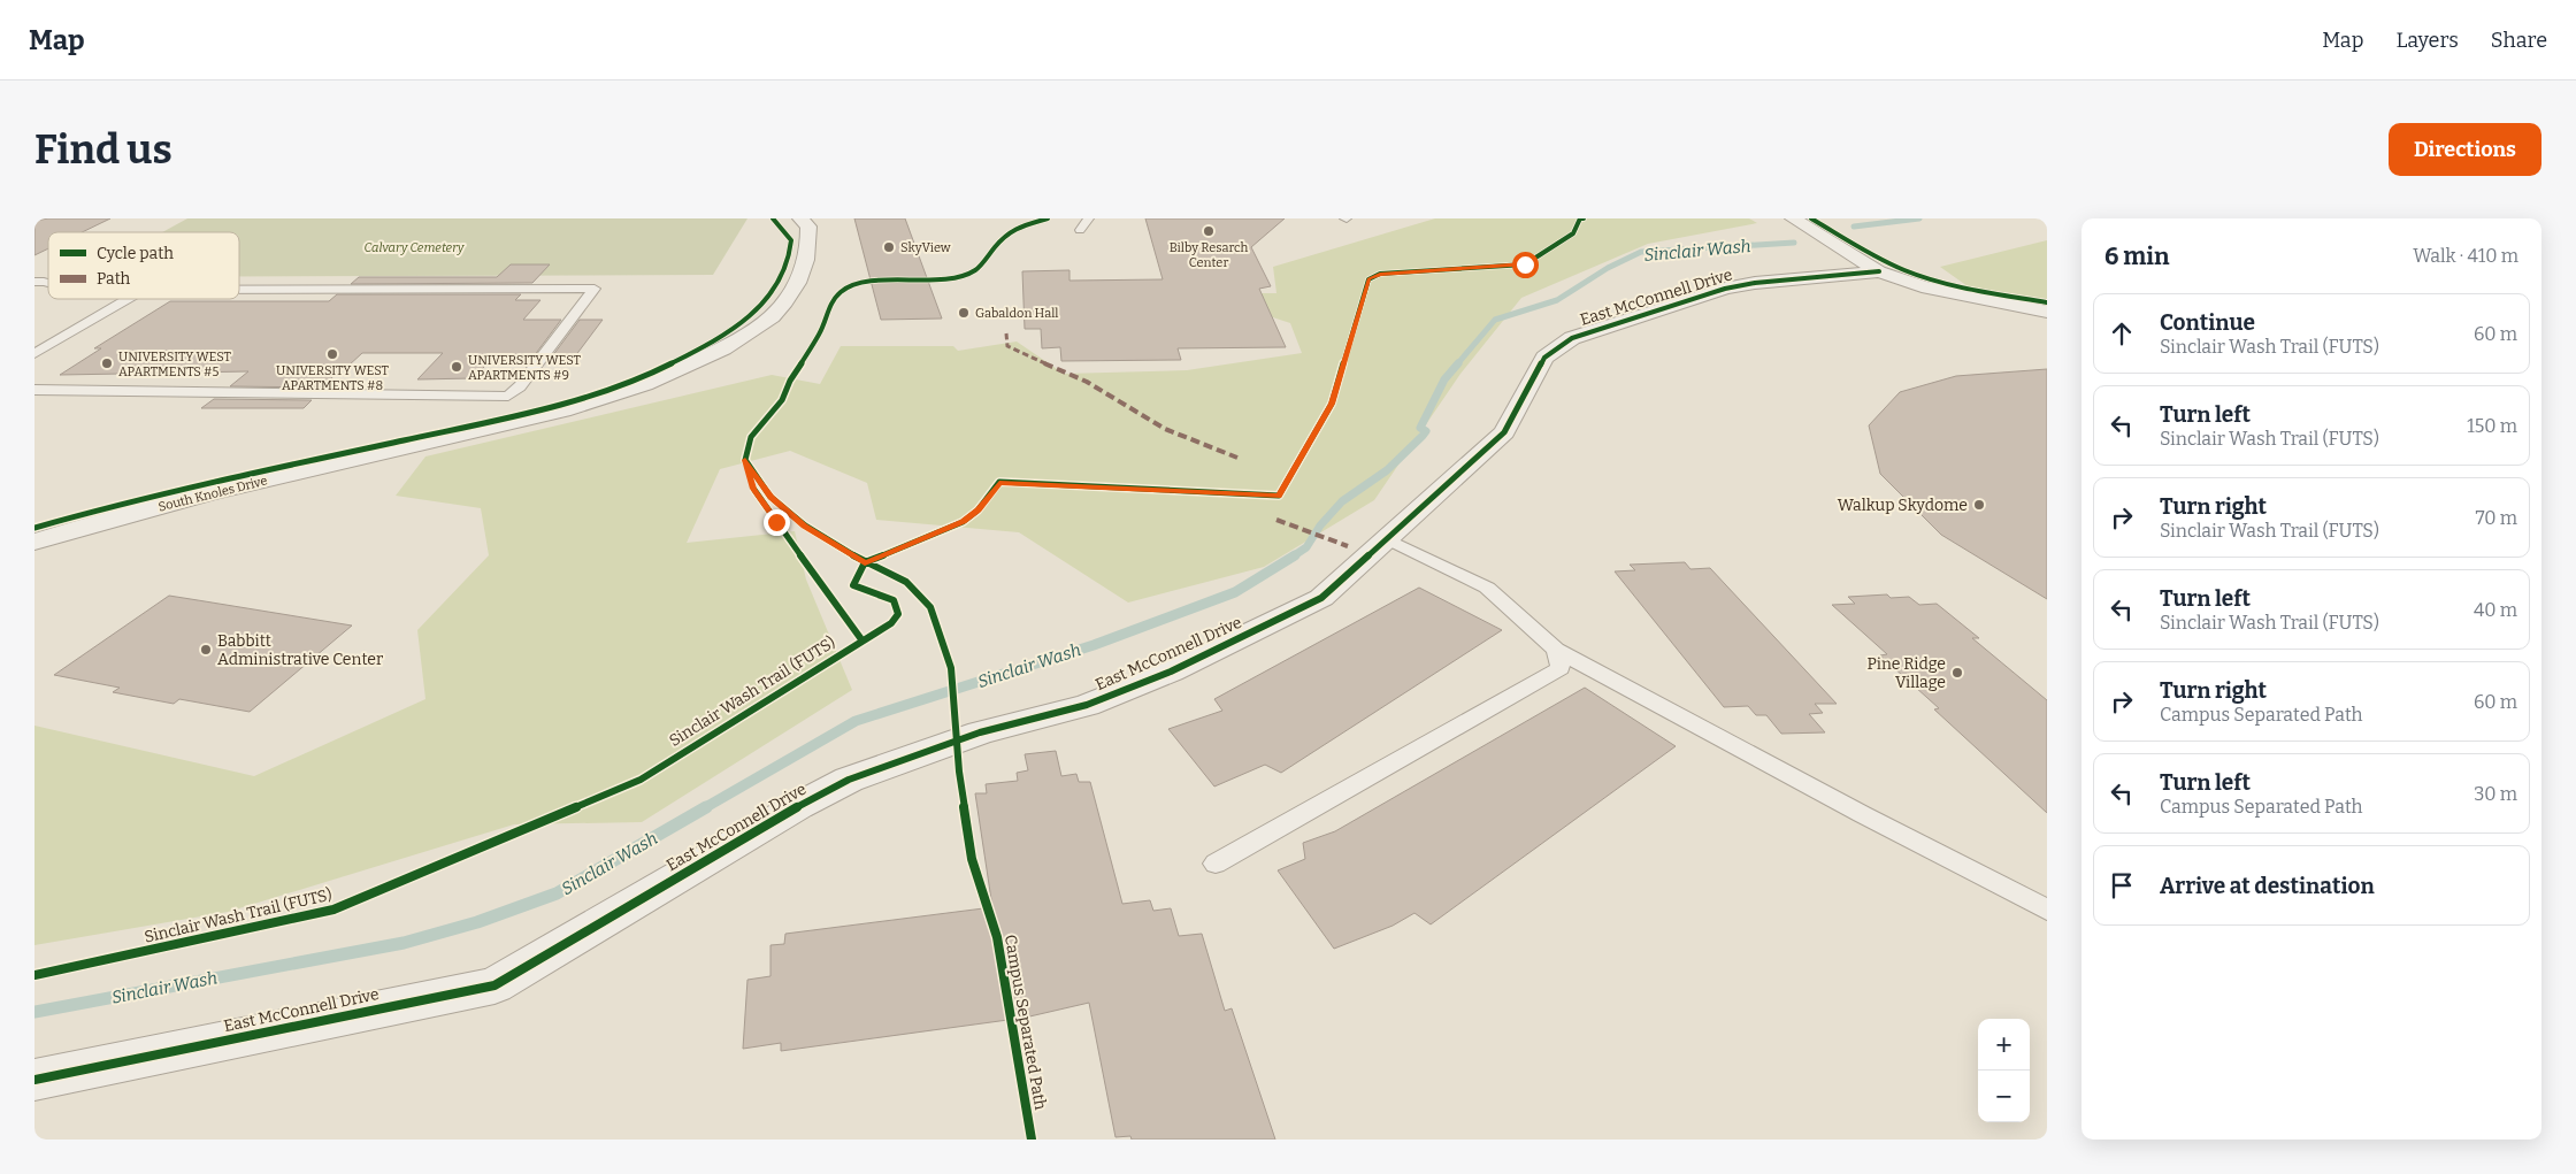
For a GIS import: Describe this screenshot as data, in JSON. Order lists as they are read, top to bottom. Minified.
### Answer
{"streets":{"street":["East McConnell Drive","South Knoles Drive"],"cycle path":["Sinclair Wash Trail (FUTS)","Campus Separated Path"]},"water":["Sinclair Wash"],"parks":["Calvary Cemetery"],"places":["Bilby Resarch Center","SkyView","Gabaldon Hall","UNIVERSITY WEST APARTMENTS #8","UNIVERSITY WEST APARTMENTS #5","UNIVERSITY WEST APARTMENTS #9","Walkup Skydome","Babbitt Administrative Center","Pine Ridge Village"],"legend":["Cycle path","Path"],"page":{"header":"Map","nav":["Map","Layers","Share"],"buttons":"Directions","title":"Find us","heading":["6 min","Walk · 410 m"],"list":[["Continue","Sinclair Wash Trail (FUTS)","60 m"],["Turn left","Sinclair Wash Trail (FUTS)","150 m"],["Turn right","Sinclair Wash Trail (FUTS)","70 m"],["Turn left","Sinclair Wash Trail (FUTS)","40 m"],["Turn right","Campus Separated Path","60 m"],["Turn left","Campus Separated Path","30 m"],"Arrive at destination"],"map_buttons":["+","−"]}}
